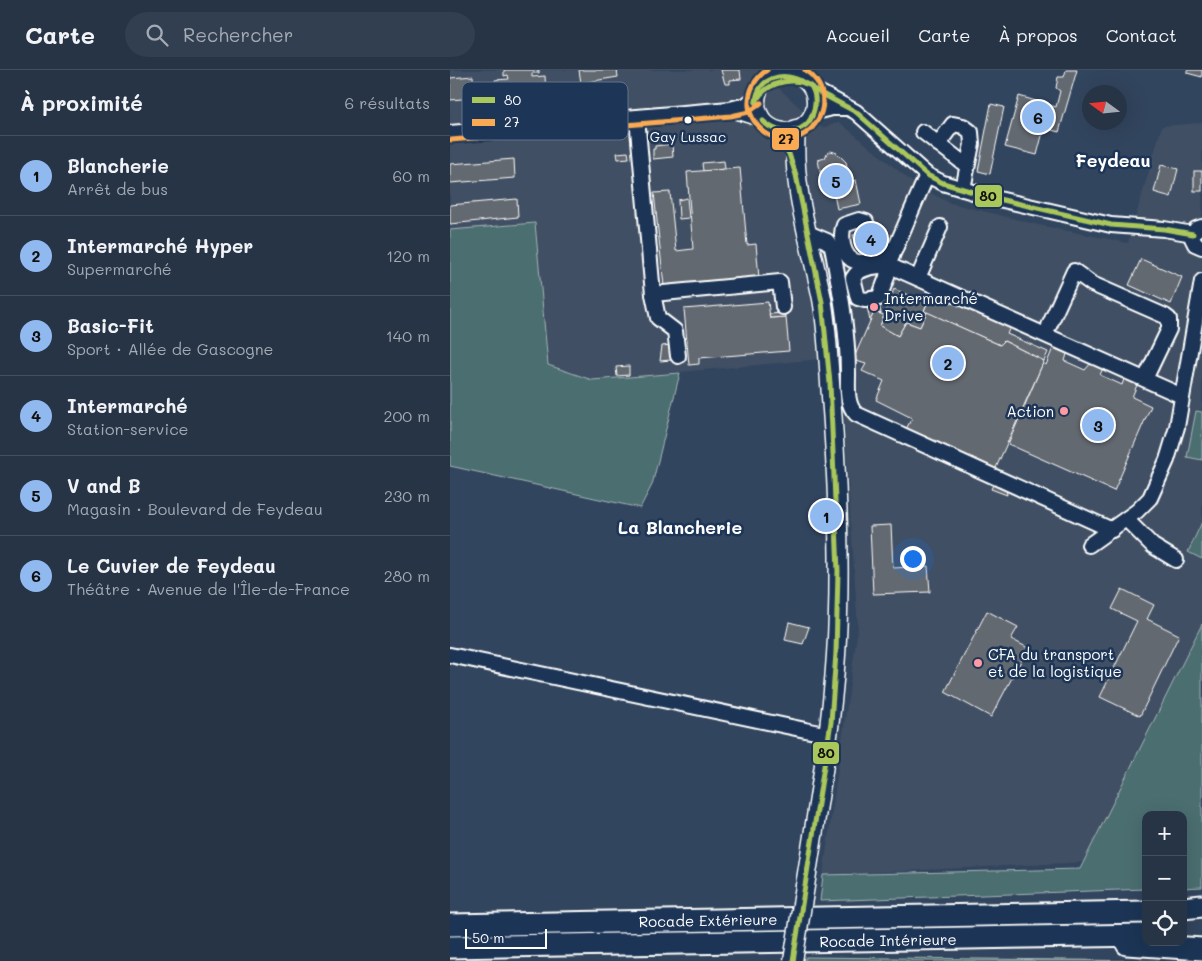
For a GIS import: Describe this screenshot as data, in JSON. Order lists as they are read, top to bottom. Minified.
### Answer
{"streets":{"highway":["Rocade Extérieure","Rocade Intérieure"]},"districts":["Feydeau","La Blancherie"],"places":["Gay Lussac","Intermarché Drive","Action","CFA du transport et de la logistique"],"lines":["transit line 27","transit line 80"],"legend":["80","27"],"scale_bar":"50 m","north":"left","page":{"header":"Carte","search":"Rechercher","nav":["Accueil","Carte","À propos","Contact"],"heading":["À proximité","6 résultats"],"pins":["6","5","4","2","3","1"],"list":[{"mark":"1","name":"Blancherie","note":"Arrêt de bus","value":"60 m"},{"mark":"2","name":"Intermarché Hyper","note":"Supermarché","value":"120 m"},{"mark":"3","name":"Basic-Fit","note":"Sport · Allée de Gascogne","value":"140 m"},{"mark":"4","name":"Intermarché","note":"Station-service","value":"200 m"},{"mark":"5","name":"V and B","note":"Magasin · Boulevard de Feydeau","value":"230 m"},{"mark":"6","name":"Le Cuvier de Feydeau","note":"Théâtre · Avenue de l'Île-de-France","value":"280 m"}],"map_buttons":["+","−"],"scale":"50 m"}}
